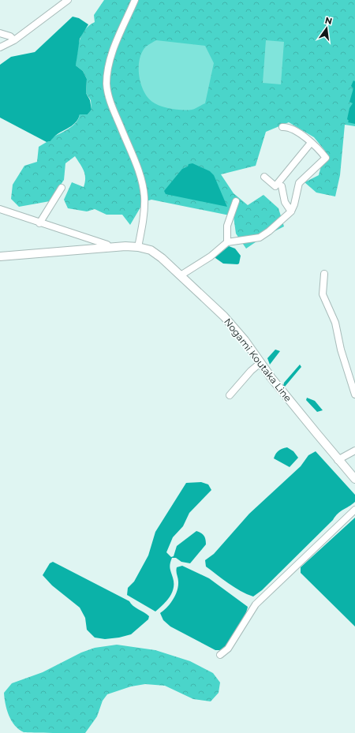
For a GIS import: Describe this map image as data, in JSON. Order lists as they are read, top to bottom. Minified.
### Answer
{"streets":{"main road":["Nogami Koutaka Line"]},"north":"top"}
